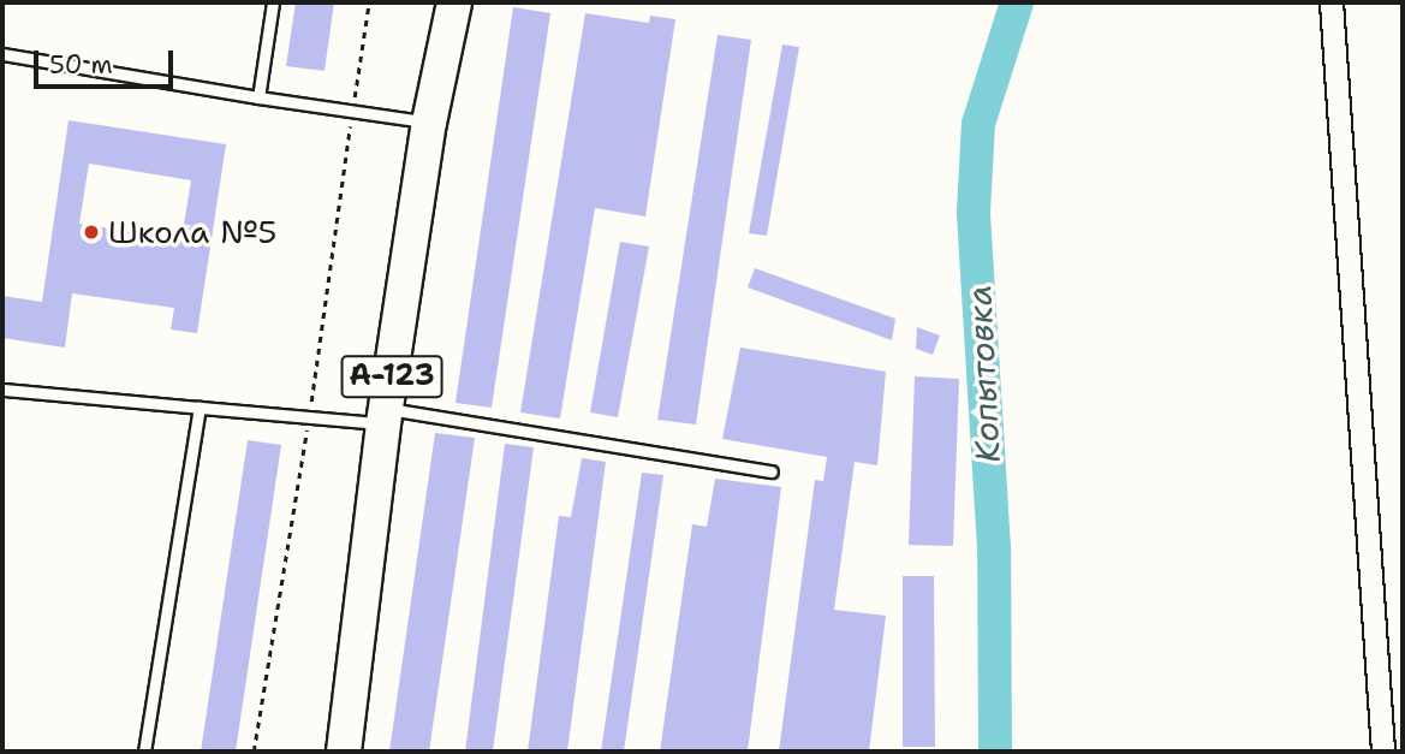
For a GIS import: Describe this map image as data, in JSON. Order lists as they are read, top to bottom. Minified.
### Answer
{"streets":{"main road":["А-123"]},"water":["Копытовка"],"places":["Школа №5"],"scale_bar":"50 m"}
